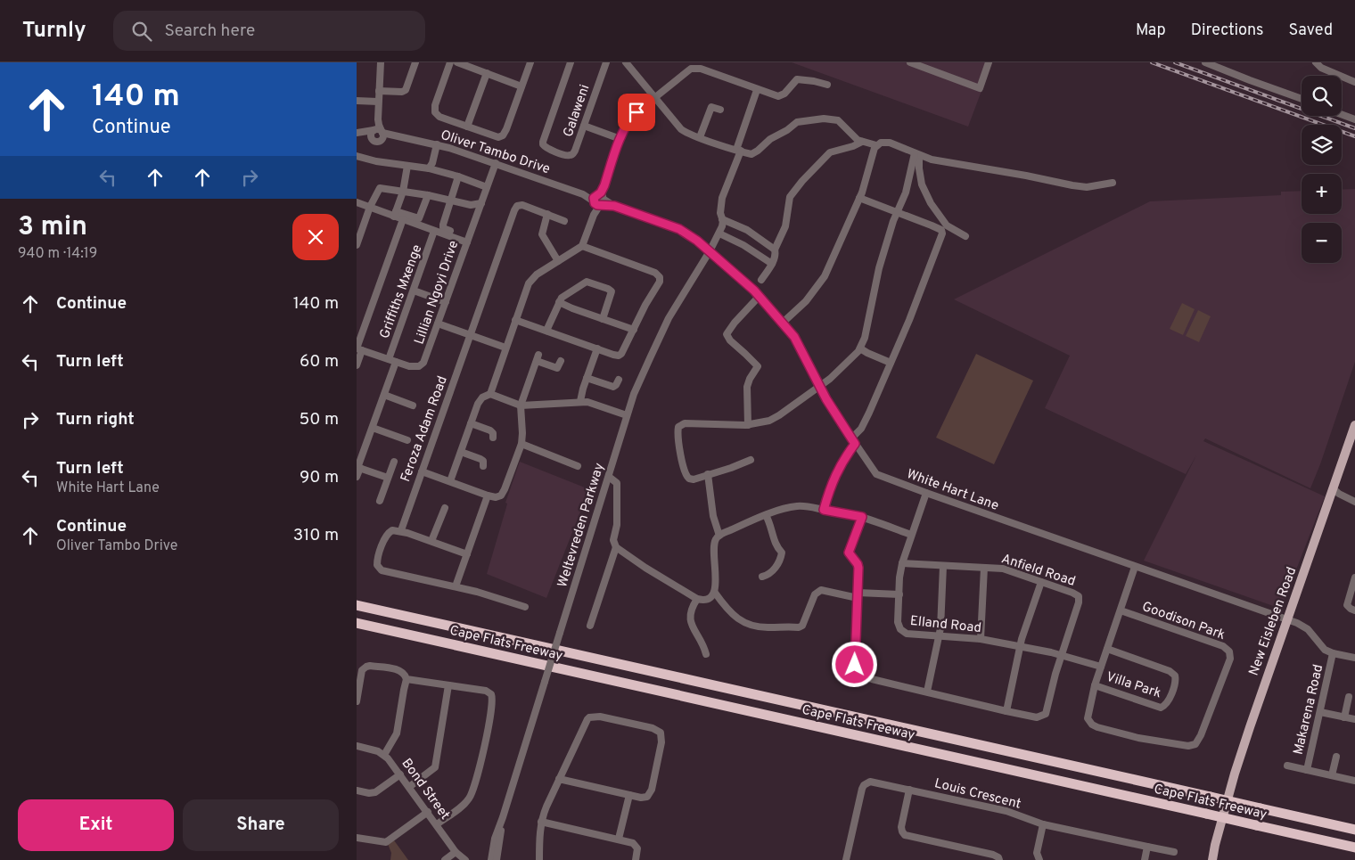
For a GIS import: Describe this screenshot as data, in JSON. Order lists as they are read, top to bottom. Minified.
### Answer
{"streets":{"highway":["Cape Flats Freeway"],"main road":["New Eisleben Road"],"street":["Galaweni","Oliver Tambo Drive","Griffiths Mxenge","Lillian Ngoyi Drive","Feroza Adam Road","White Hart Lane","Weltevreden Parkway","Anfield Road","Goodison Park","Elland Road","Villa Park","Makarena Road","Bond Street","Louis Crescent"]},"crossings":[["Oliver Tambo Drive","Lillian Ngoyi Drive"],["Oliver Tambo Drive","White Hart Lane"],["Oliver Tambo Drive","Weltevreden Parkway"],["Griffiths Mxenge","Lillian Ngoyi Drive"],["White Hart Lane","Weltevreden Parkway"],["White Hart Lane","New Eisleben Road"],["White Hart Lane","Elland Road"],["White Hart Lane","Makarena Road"],["Anfield Road","Elland Road"],["Goodison Park","Villa Park"]],"page":{"header":"Turnly","search":"Search here","nav":["Map","Directions","Saved"],"turn":["140 m","Continue"],"map_buttons":["+","−"],"heading":["3 min","940 m · 14:19"],"list":[{"name":"Continue","value":"140 m"},{"name":"Turn left","value":"60 m"},{"name":"Turn right","value":"50 m"},{"name":"Turn left","note":"White Hart Lane","value":"90 m"},{"name":"Continue","note":"Oliver Tambo Drive","value":"310 m"}],"buttons":["Exit","Share"]}}
